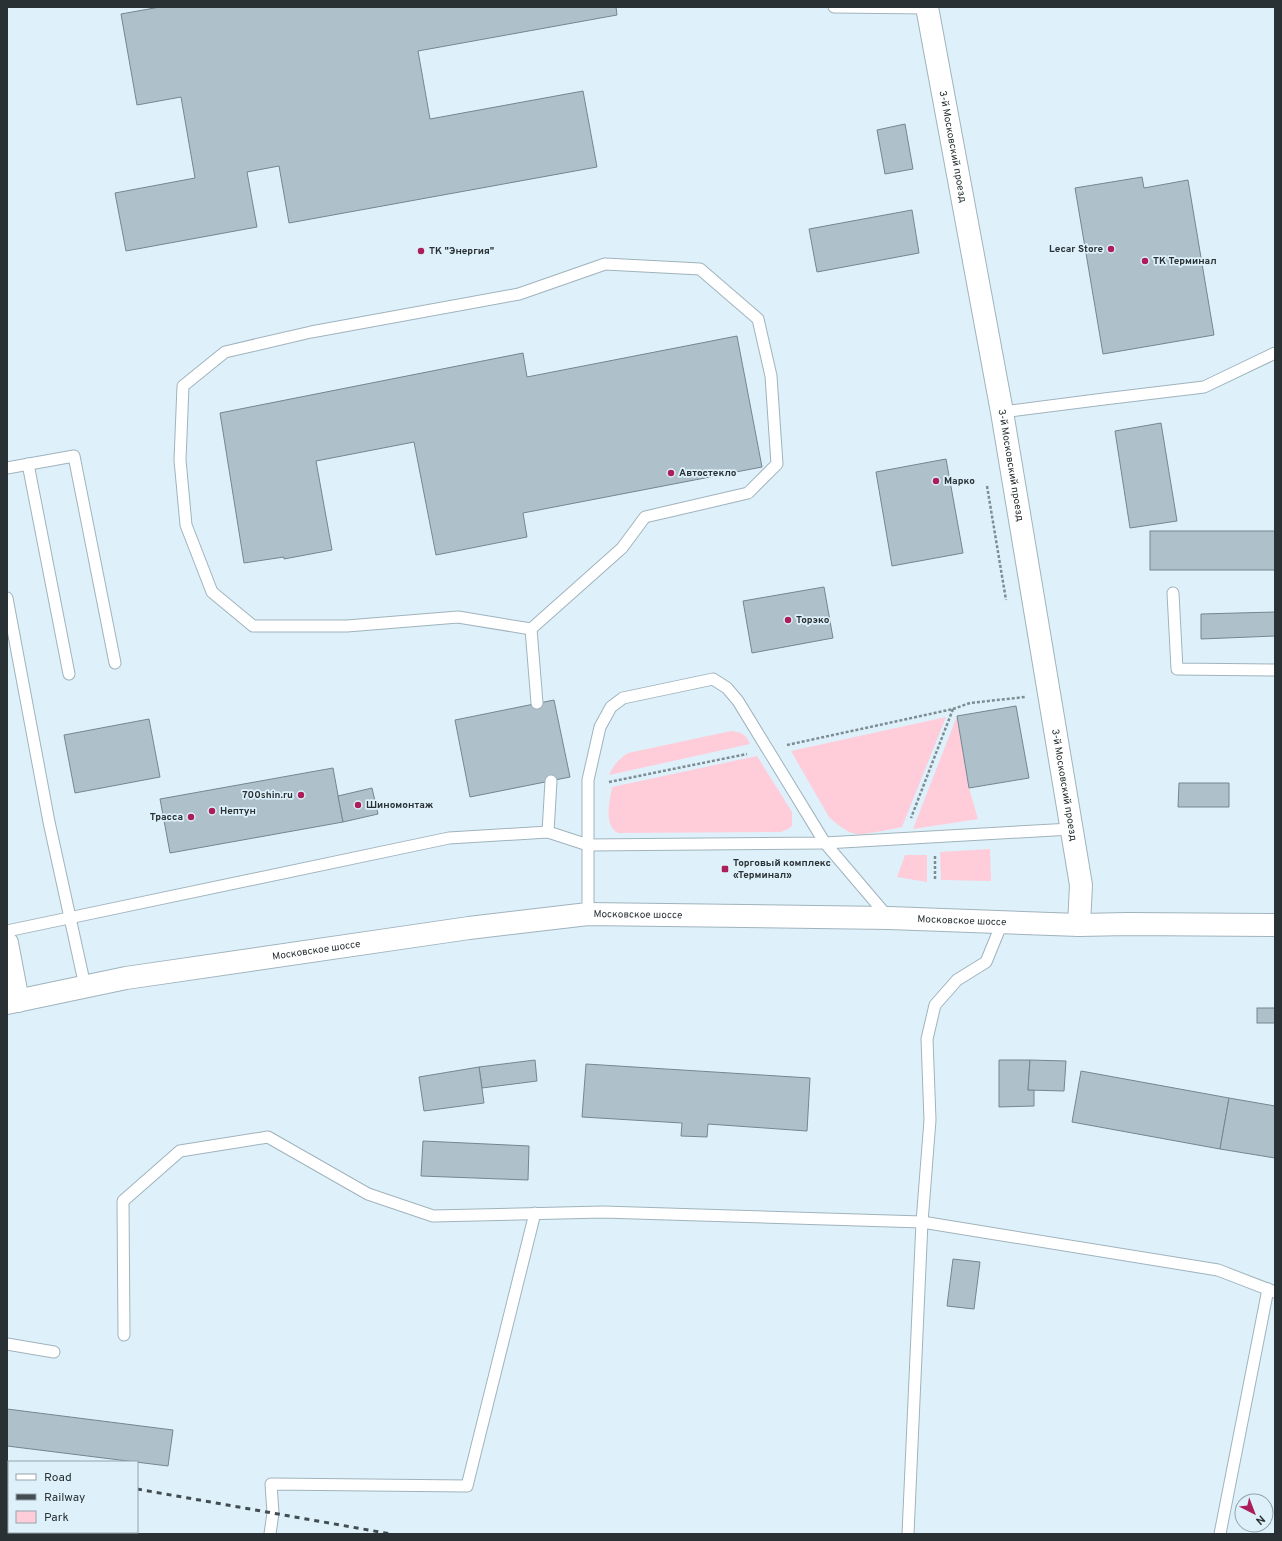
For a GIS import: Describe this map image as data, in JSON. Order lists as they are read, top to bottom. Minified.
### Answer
{"streets":{"main road":["3-й Московский проезд","Московское шоссе"]},"crossings":[["3-й Московский проезд","Московское шоссе"]],"places":{"other":["Lecar Store","ТК \"Энергия\"","ТК Терминал","Автостекло","Марко","Торэко","700shin.ru","Шиномонтаж","Нептун","Трасса"],"transit":["Торговый комплекс «Терминал»"]},"legend":["Road","Railway","Park"],"north":"bottom right"}
